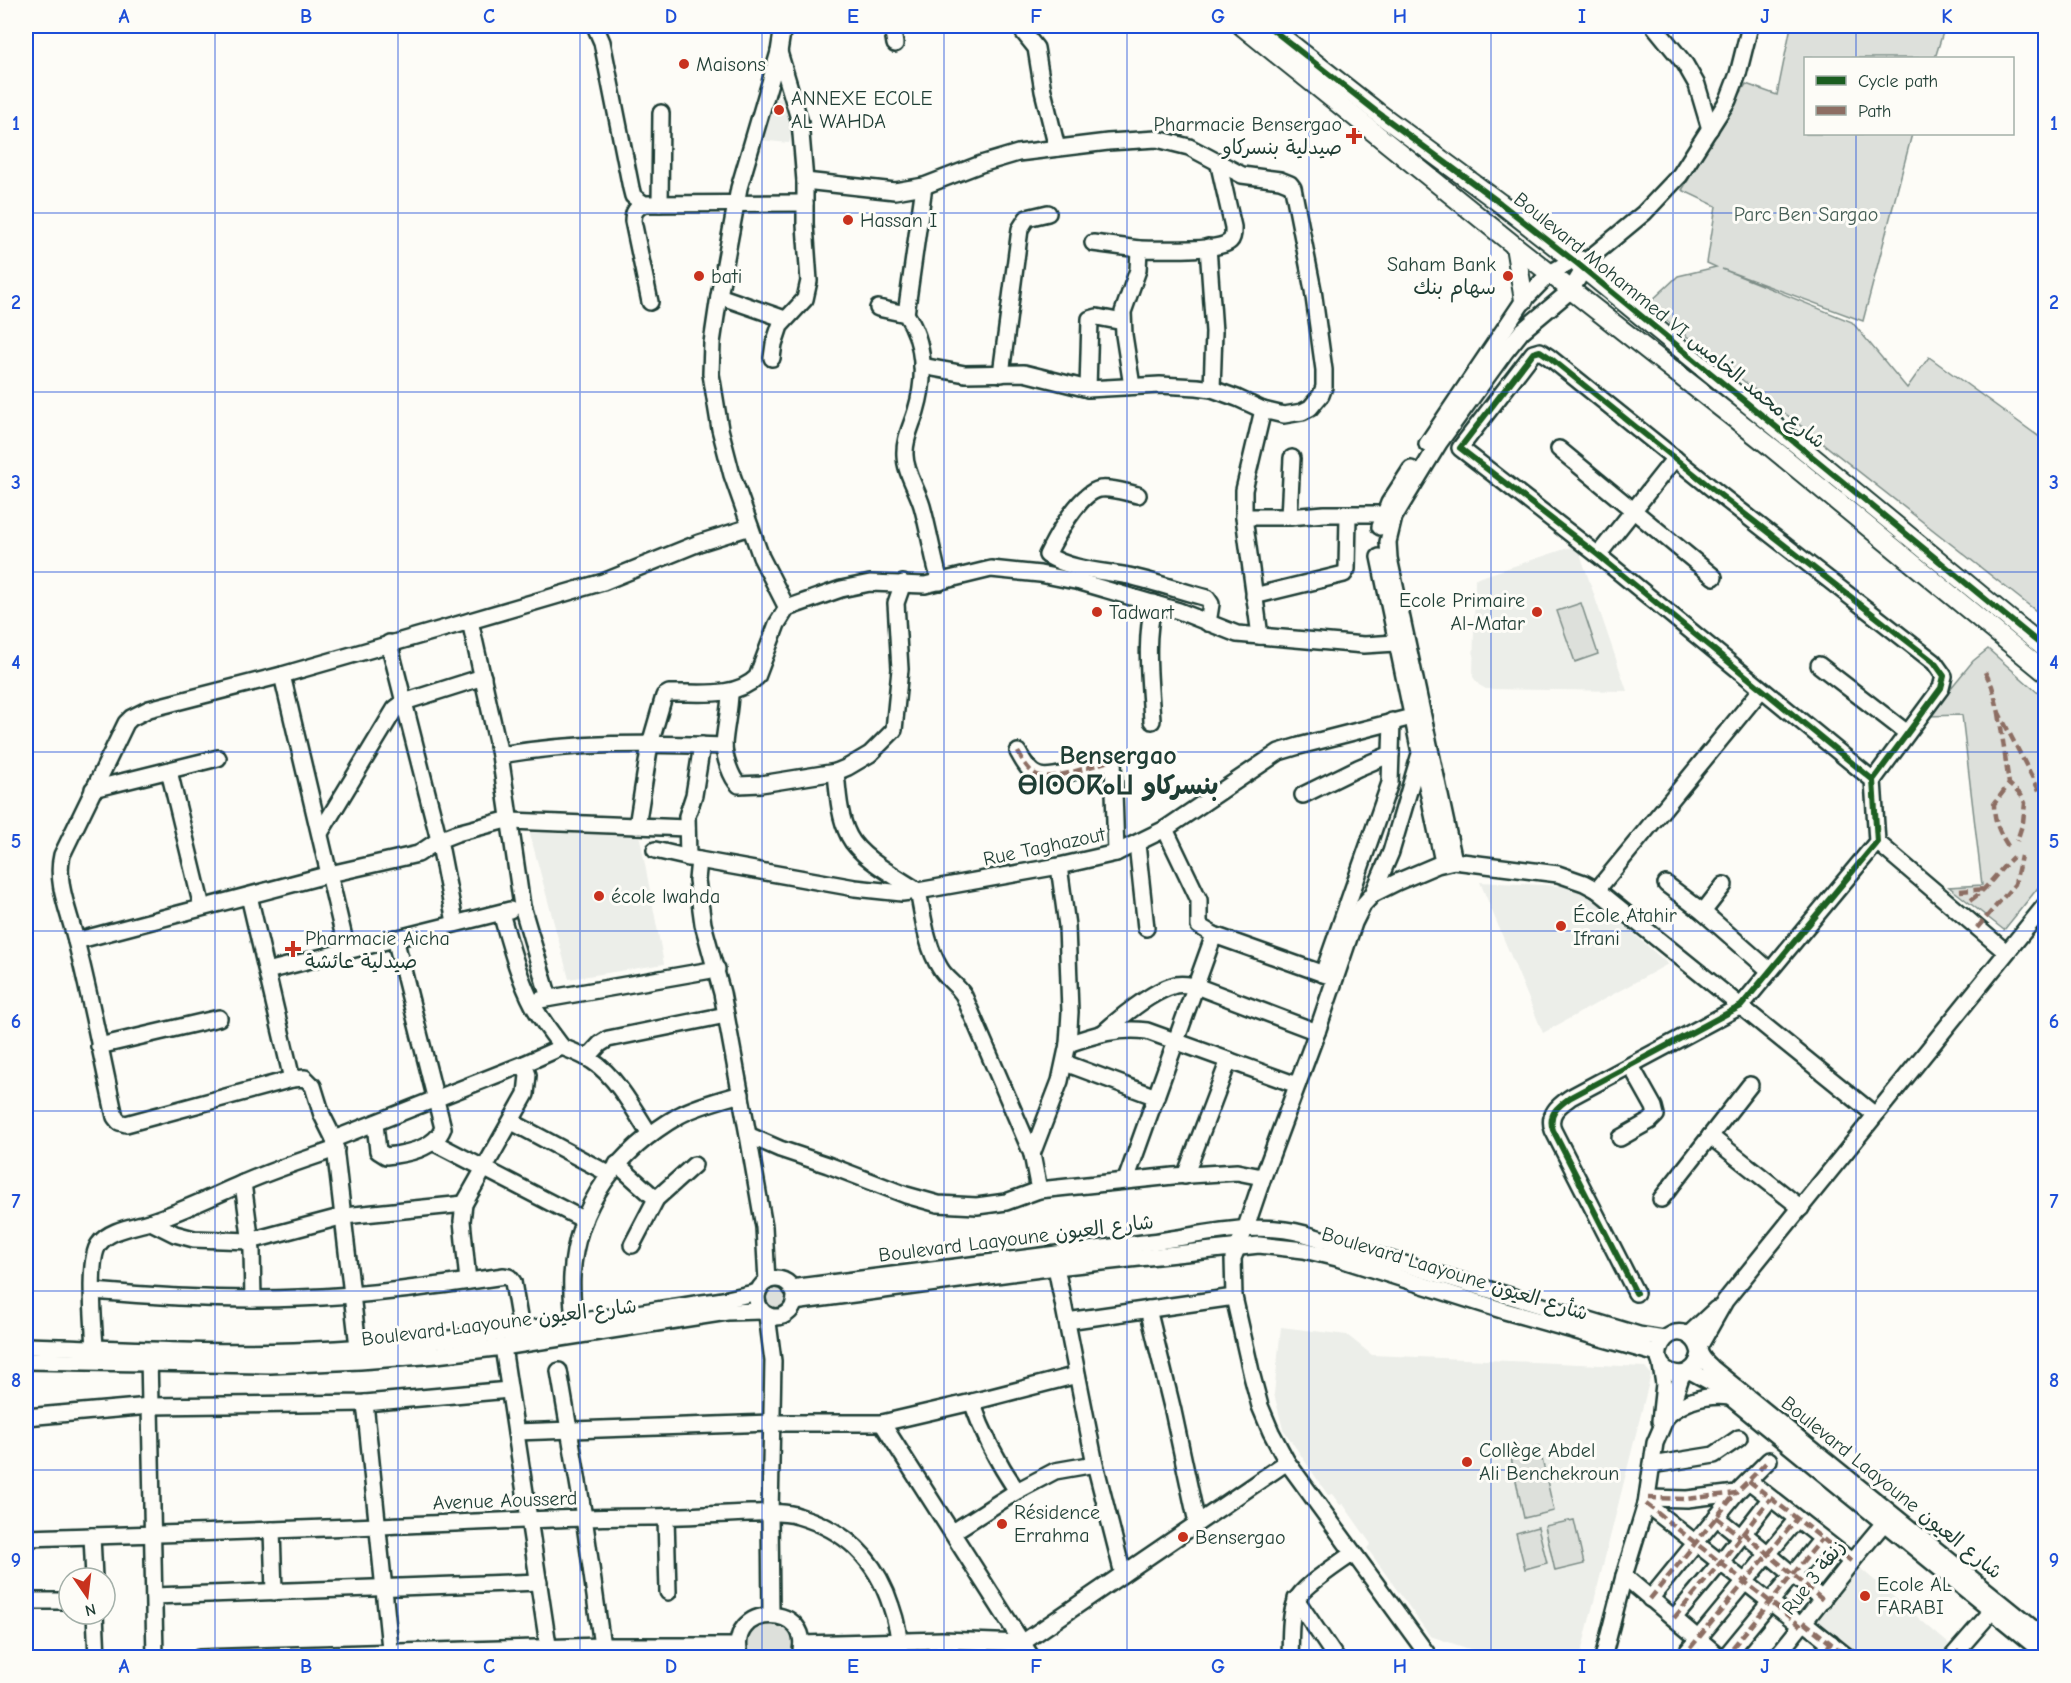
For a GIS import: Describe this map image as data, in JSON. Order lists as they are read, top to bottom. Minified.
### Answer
{"streets":{"main road":["Boulevard Mohammed VI شارع محمد الخامس"],"street":["Rue Taghazout","Boulevard Laayoune شارع العيون","Boulevard Laayoune شأرع العيون","Avenue Aousserd","Rue 3 زنقة"]},"crossings":[["Boulevard Laayoune شارع العيون","Boulevard Laayoune شأرع العيون"],["Boulevard Laayoune شارع العيون","Rue 3 زنقة"]],"districts":["Bensergao ⴱⵏⵙⵔⴽⴰⵡ بنسركاو"],"parks":["Parc Ben Sargao"],"places":{"other":["Maisons","ANNEXE ECOLE AL WAHDA","Hassan I","bati","Saham Bank سهام بنك","Tadwart","Ecole Primaire Al-Matar","école lwahda","École Atahir Ifrani","Collège Abdel Ali Benchekroun","Résidence Errahma","Bensergao","Ecole AL FARABI"],"health":["Pharmacie Bensergao صيدلية بنسركاو","Pharmacie Aicha صيدلية عائشة"]},"legend":["Cycle path","Path"],"north":"bottom","grid":{"columns":["A","B","C","D","E","F","G","H","I","J","K"],"rows":["1","2","3","4","5","6","7","8","9"]}}
